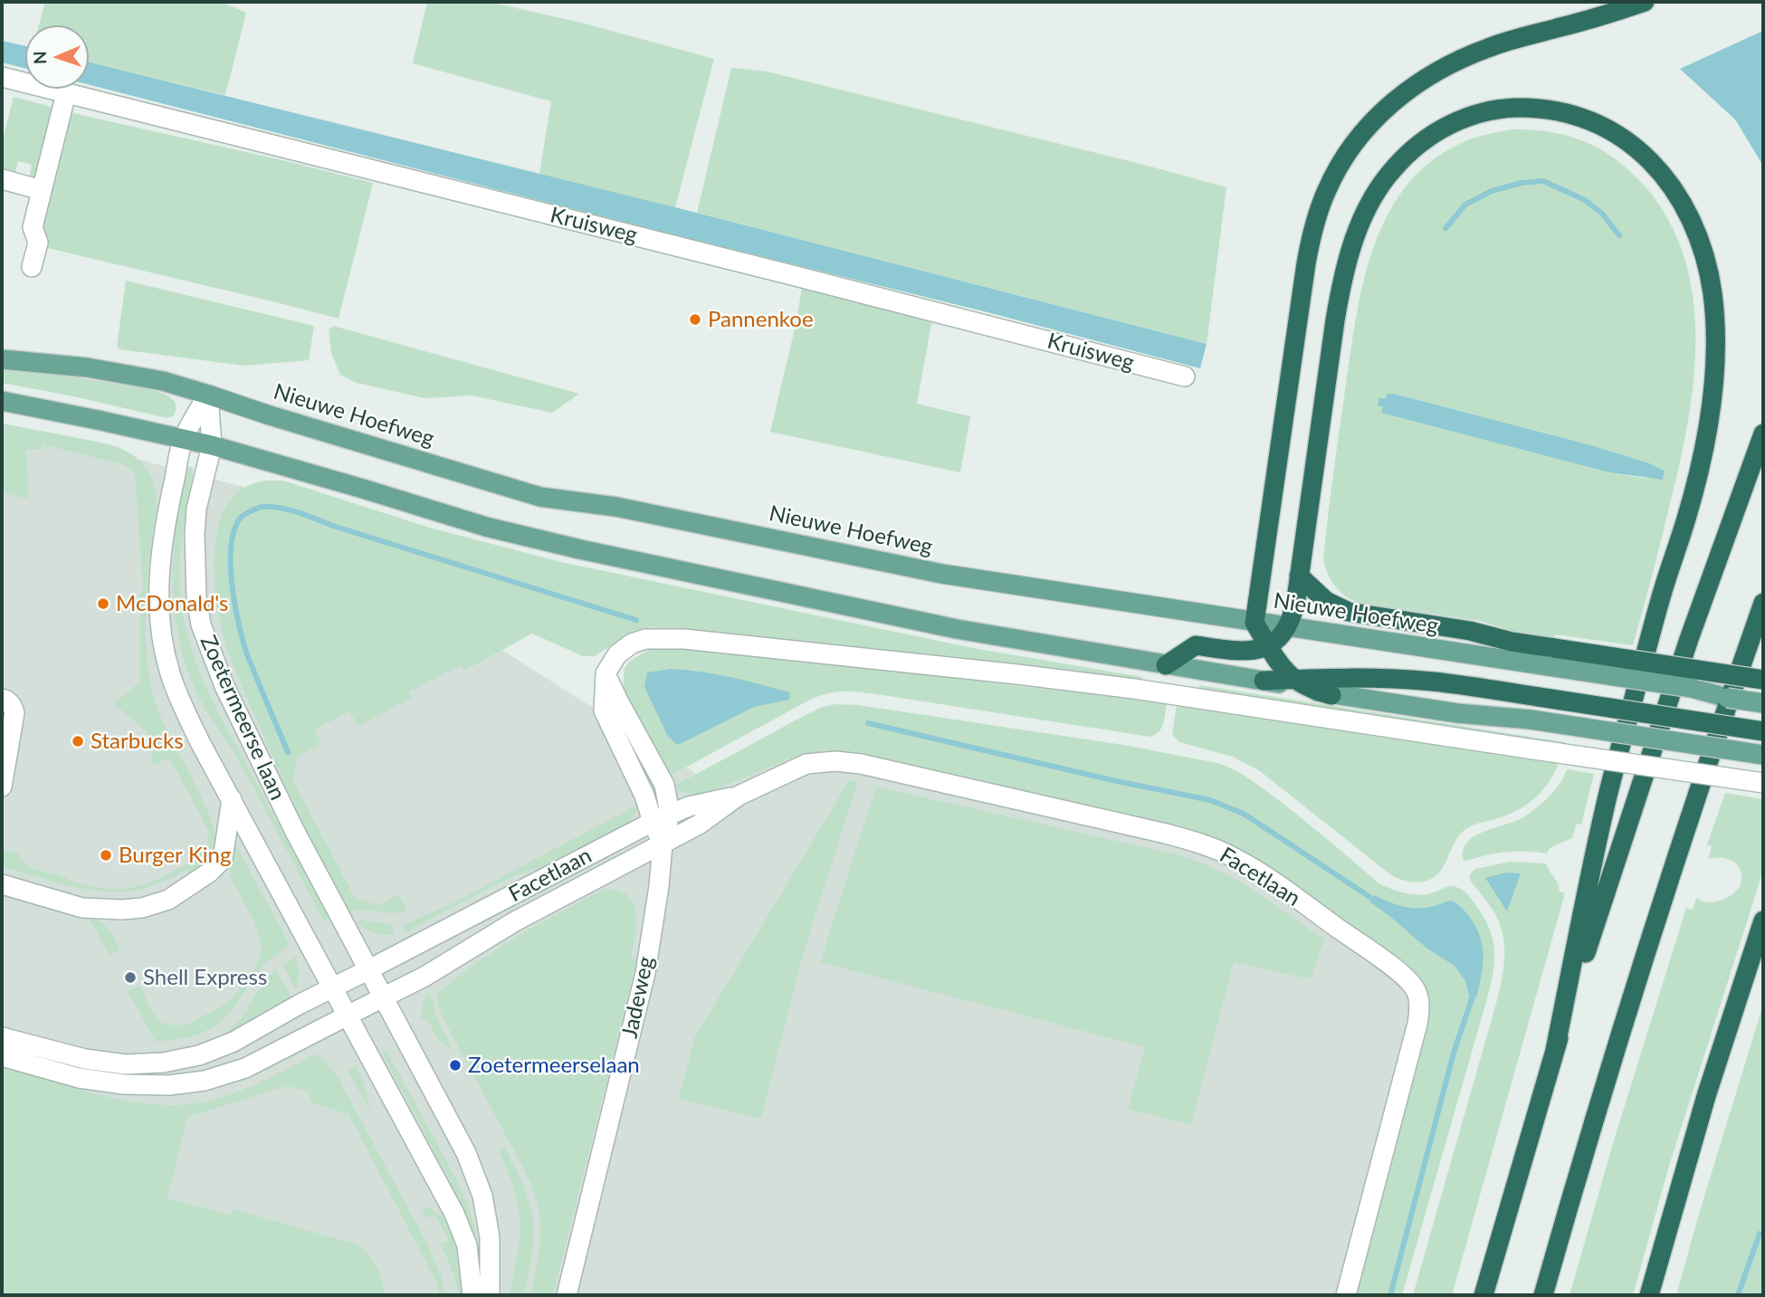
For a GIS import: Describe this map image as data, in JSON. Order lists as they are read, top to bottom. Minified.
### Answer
{"streets":{"main road":["Nieuwe Hoefweg"],"street":["Kruisweg","Zoetermeerse laan","Facetlaan","Jadeweg"]},"crossings":[["Nieuwe Hoefweg","Zoetermeerse laan"],["Zoetermeerse laan","Facetlaan"],["Facetlaan","Jadeweg"]],"places":["Pannenkoe","McDonald's","Starbucks","Burger King","Shell Express","Zoetermeerselaan"],"north":"left"}
